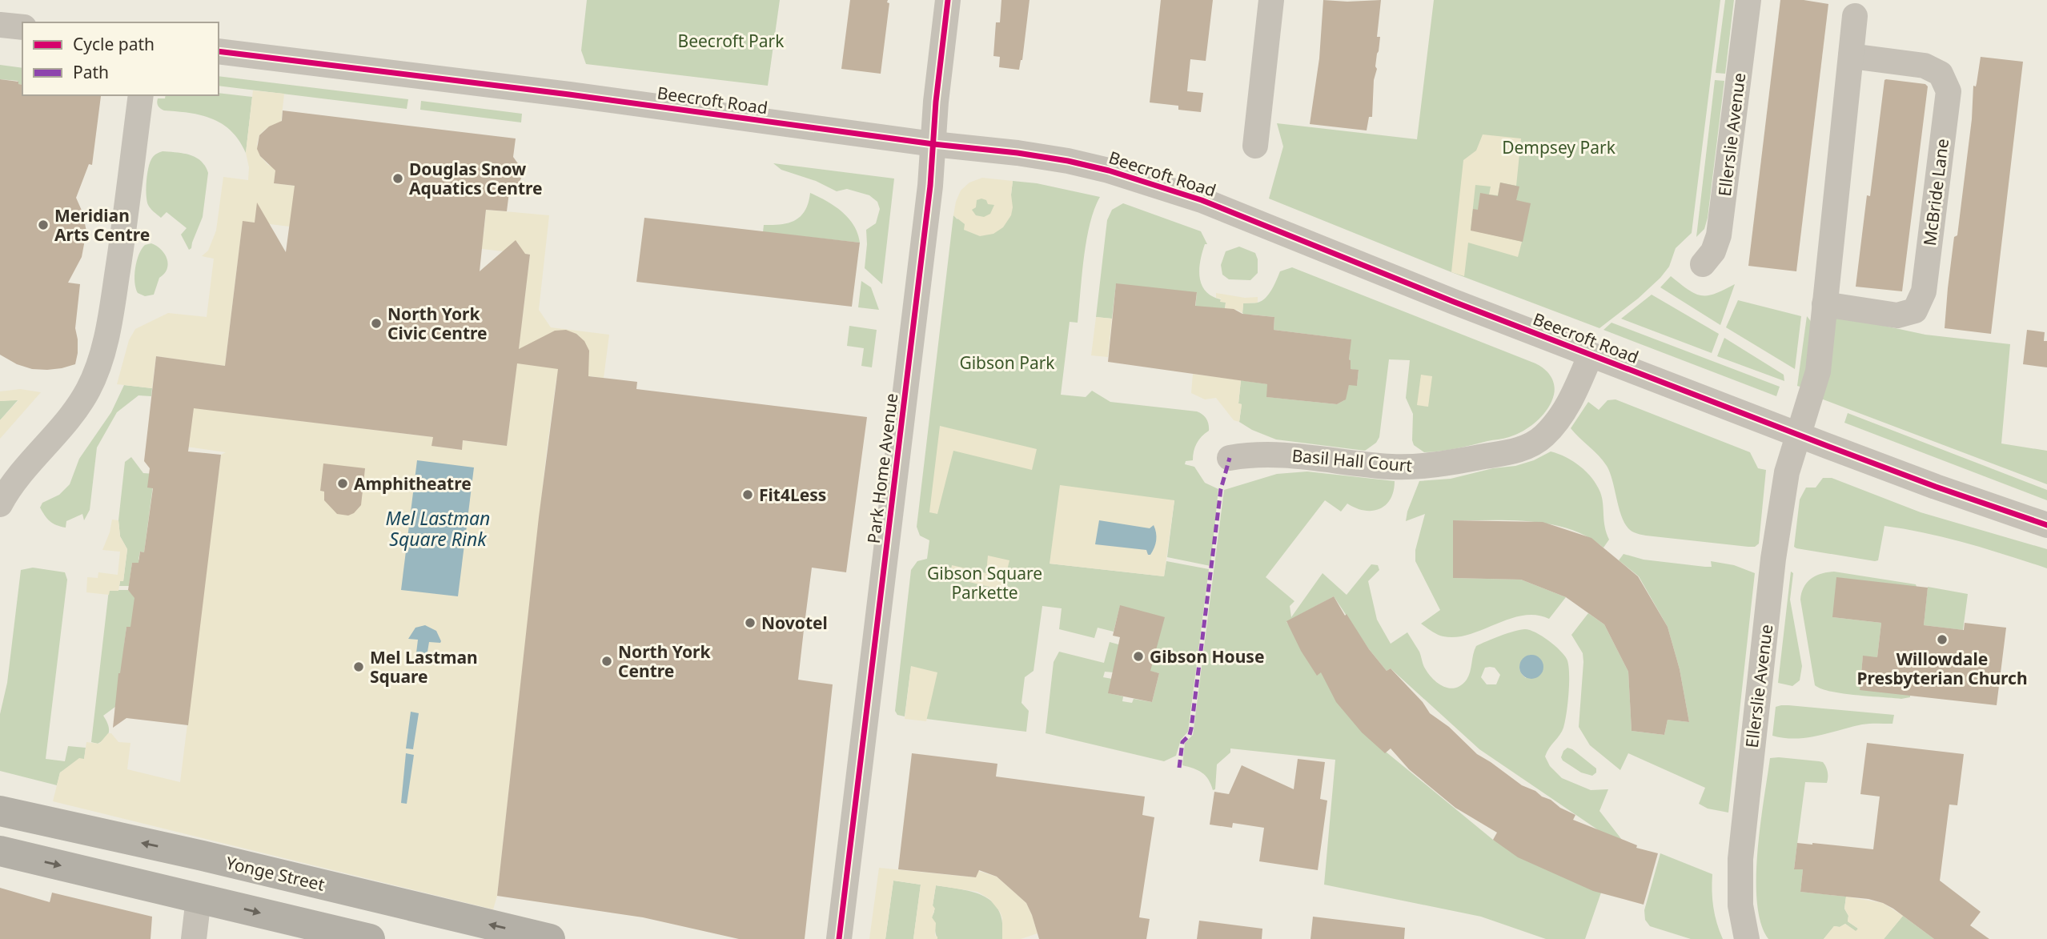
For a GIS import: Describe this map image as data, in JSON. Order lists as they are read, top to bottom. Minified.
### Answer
{"streets":{"main road":["Yonge Street"],"street":["Beecroft Road","Ellerslie Avenue","McBride Lane","Basil Hall Court","Park Home Avenue"]},"crossings":[["Beecroft Road","Ellerslie Avenue"],["Beecroft Road","Basil Hall Court"],["Beecroft Road","Park Home Avenue"]],"water":["Mel Lastman Square Rink"],"parks":["Beecroft Park","Dempsey Park","Gibson Park","Gibson Square Parkette"],"places":["Douglas Snow Aquatics Centre","Meridian Arts Centre","North York Civic Centre","Amphitheatre","Fit4Less","Novotel","Willowdale Presbyterian Church","Gibson House","North York Centre","Mel Lastman Square"],"legend":["Cycle path","Path"]}
